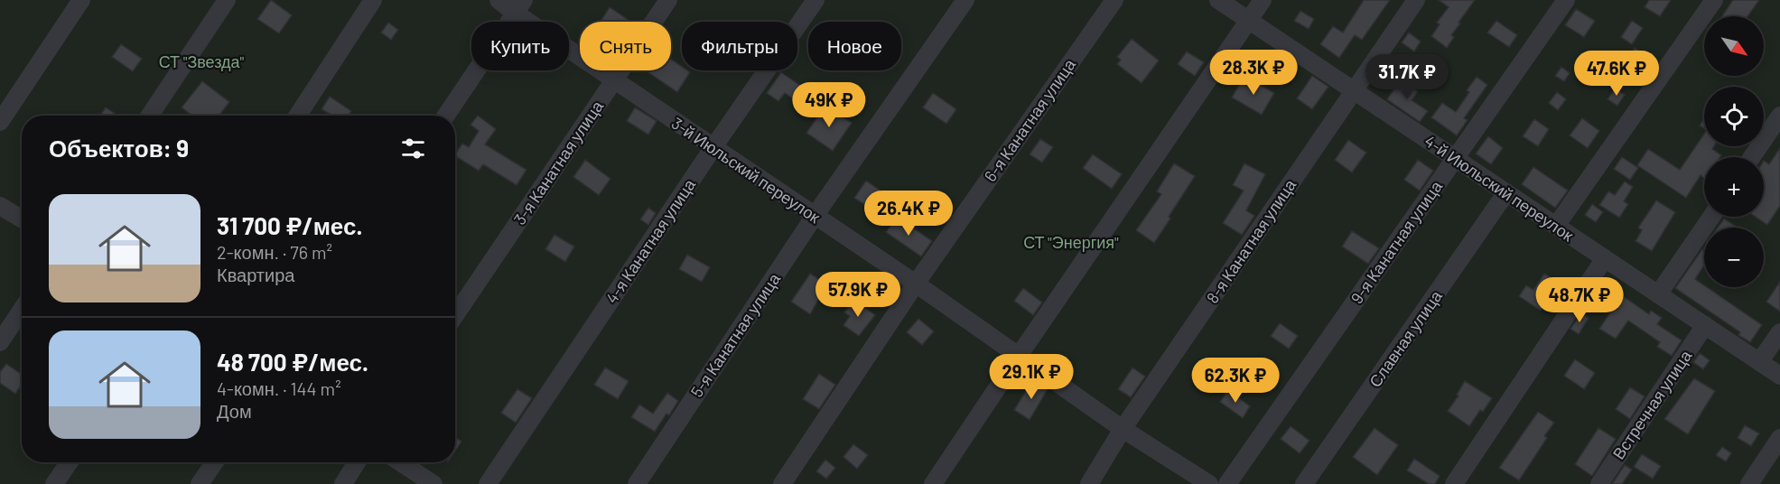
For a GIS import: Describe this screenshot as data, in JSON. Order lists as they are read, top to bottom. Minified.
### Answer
{"streets":{"street":["6-я Канатная улица","3-я Канатная улица","3-й Июльский переулок","4-й Июльский переулок","4-я Канатная улица","8-я Канатная улица","9-я Канатная улица","5-я Канатная улица","Славная улица","Встречная улица"]},"crossings":[["6-я Канатная улица","3-й Июльский переулок"],["3-я Канатная улица","3-й Июльский переулок"],["3-й Июльский переулок","4-я Канатная улица"],["3-й Июльский переулок","8-я Канатная улица"],["3-й Июльский переулок","5-я Канатная улица"],["4-й Июльский переулок","8-я Канатная улица"],["4-й Июльский переулок","9-я Канатная улица"],["4-й Июльский переулок","Славная улица"],["4-й Июльский переулок","Встречная улица"]],"parks":["СТ \"Звезда\"","СТ \"Энергия\""],"north":"bottom right","page":{"map_buttons":["+","−"],"chip":["Купить","Снять","Фильтры","Новое"],"price":["28.3K ₽","47.6K ₽","31.7K ₽","49K ₽","26.4K ₽","57.9K ₽","48.7K ₽","29.1K ₽","62.3K ₽"],"heading":"Объектов: 9","list":[{"name":"31 700 ₽/мес.","note":"2-комн. · 76 m² · Квартира"},{"name":"48 700 ₽/мес.","note":"4-комн. · 144 m² · Дом"}]}}
